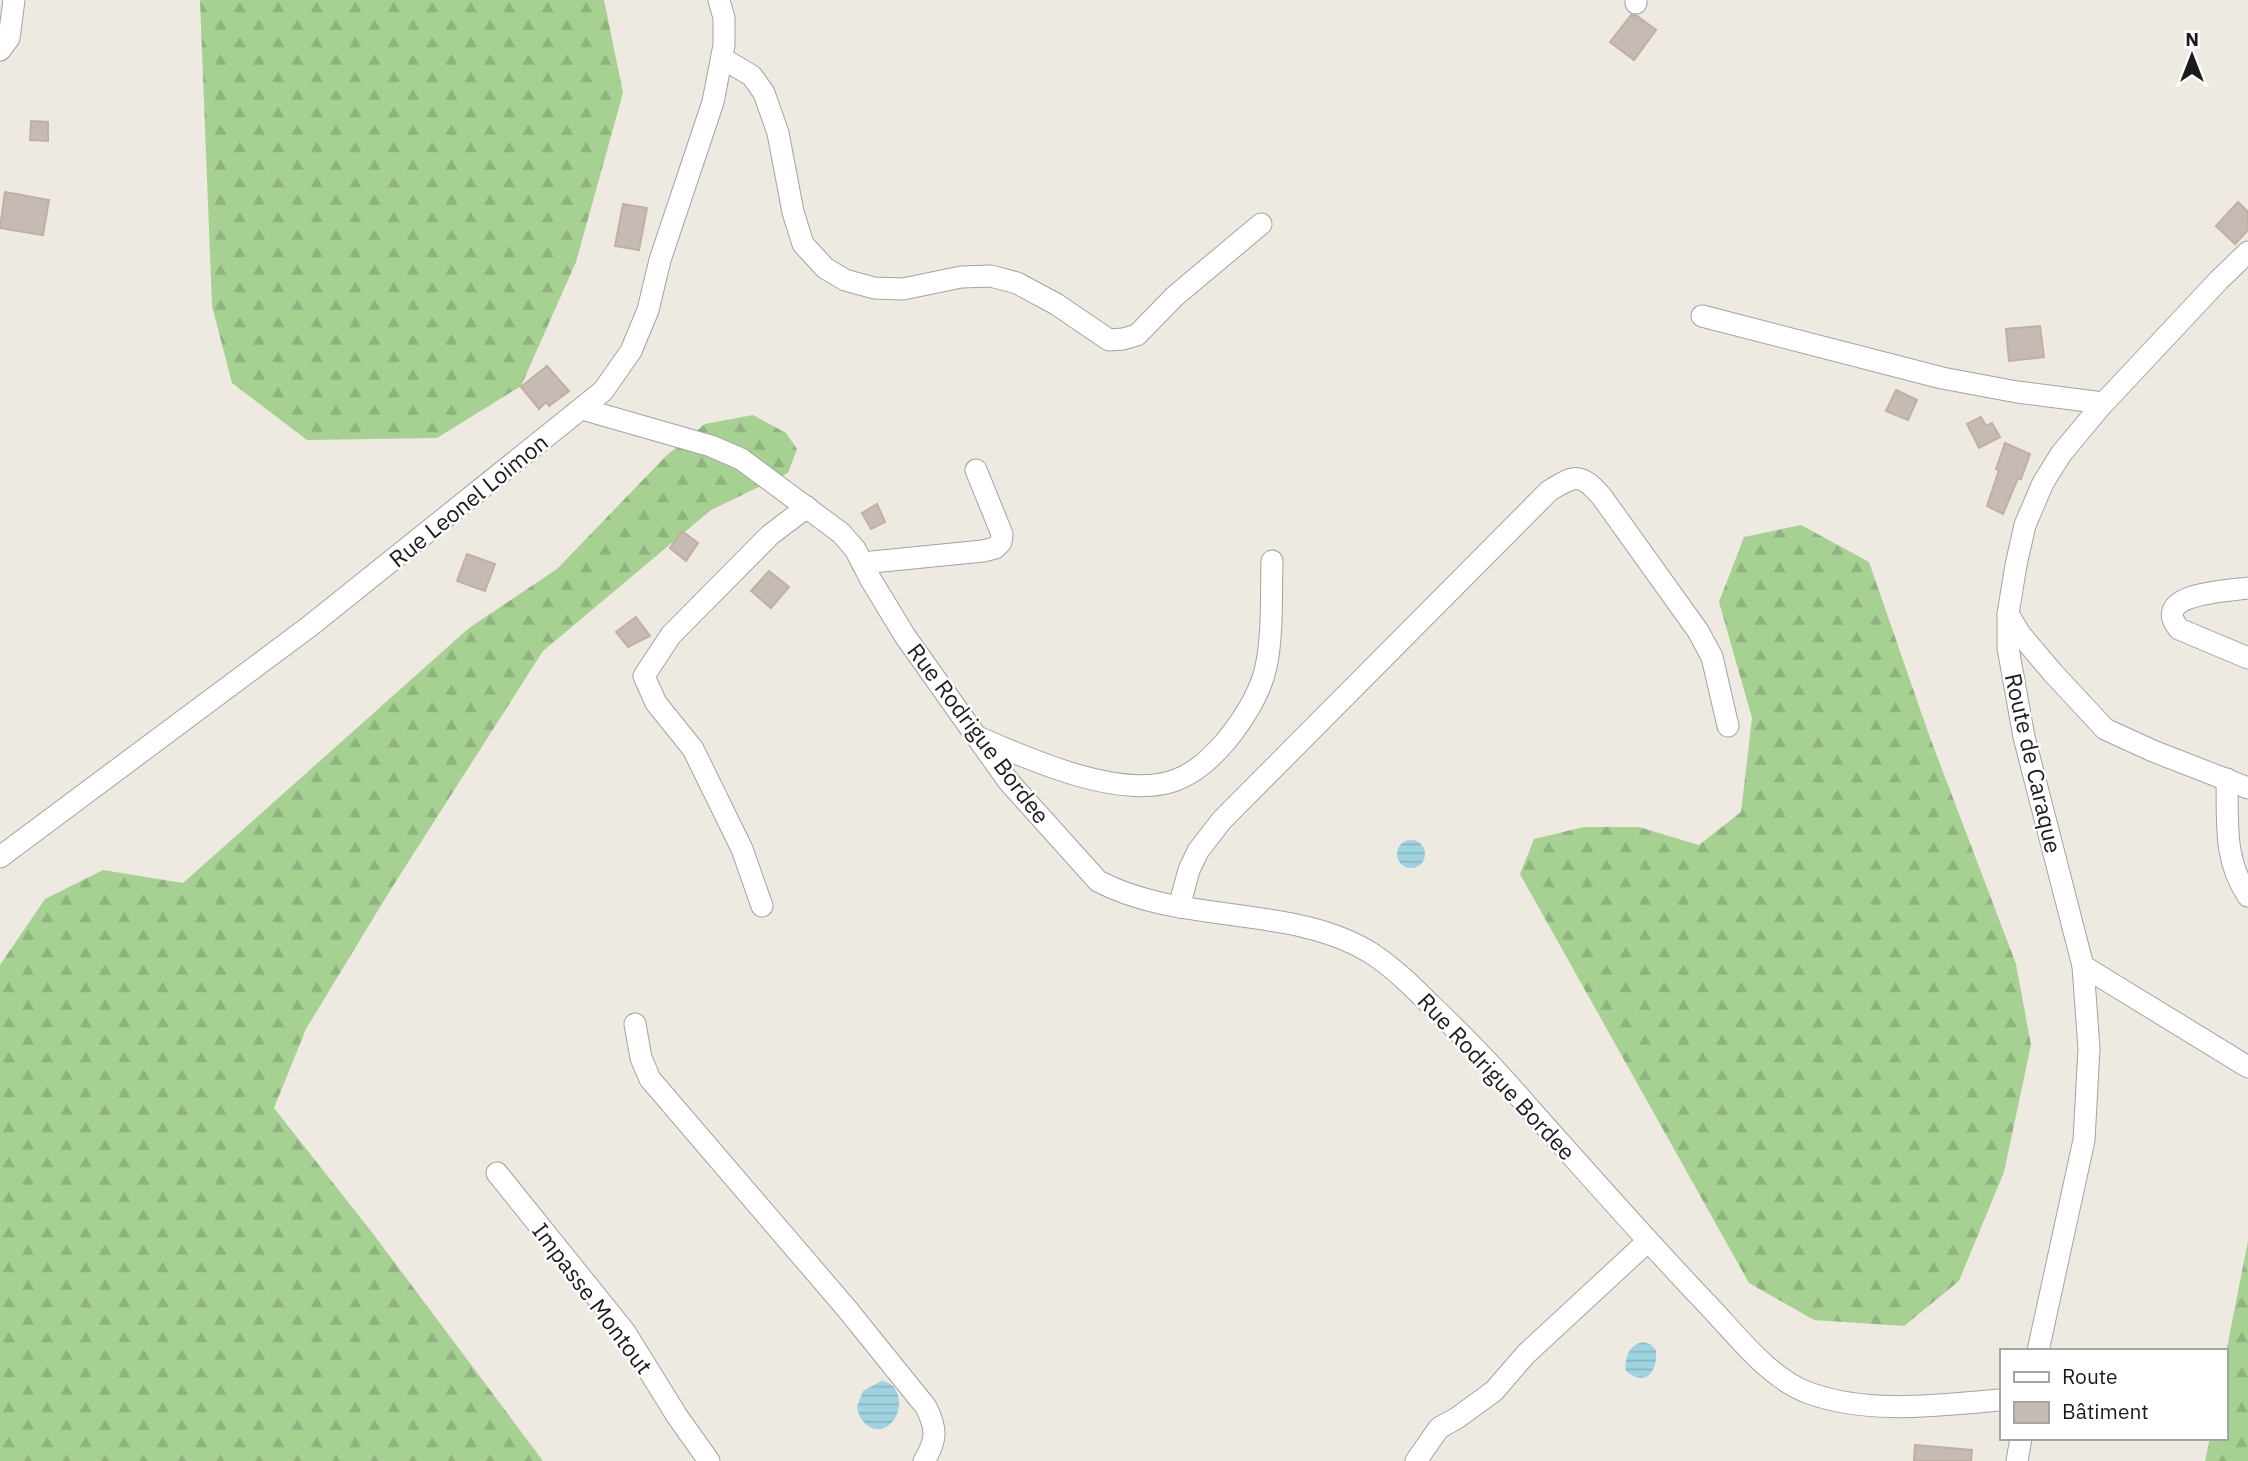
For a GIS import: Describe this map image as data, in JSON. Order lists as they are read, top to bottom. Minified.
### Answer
{"streets":{"street":["Rue Leonel Loimon","Rue Rodrigue Bordee","Route de Caraque","Impasse Montout"]},"crossings":[["Rue Leonel Loimon","Rue Rodrigue Bordee"]],"legend":["Route","Bâtiment"],"north":"top"}
